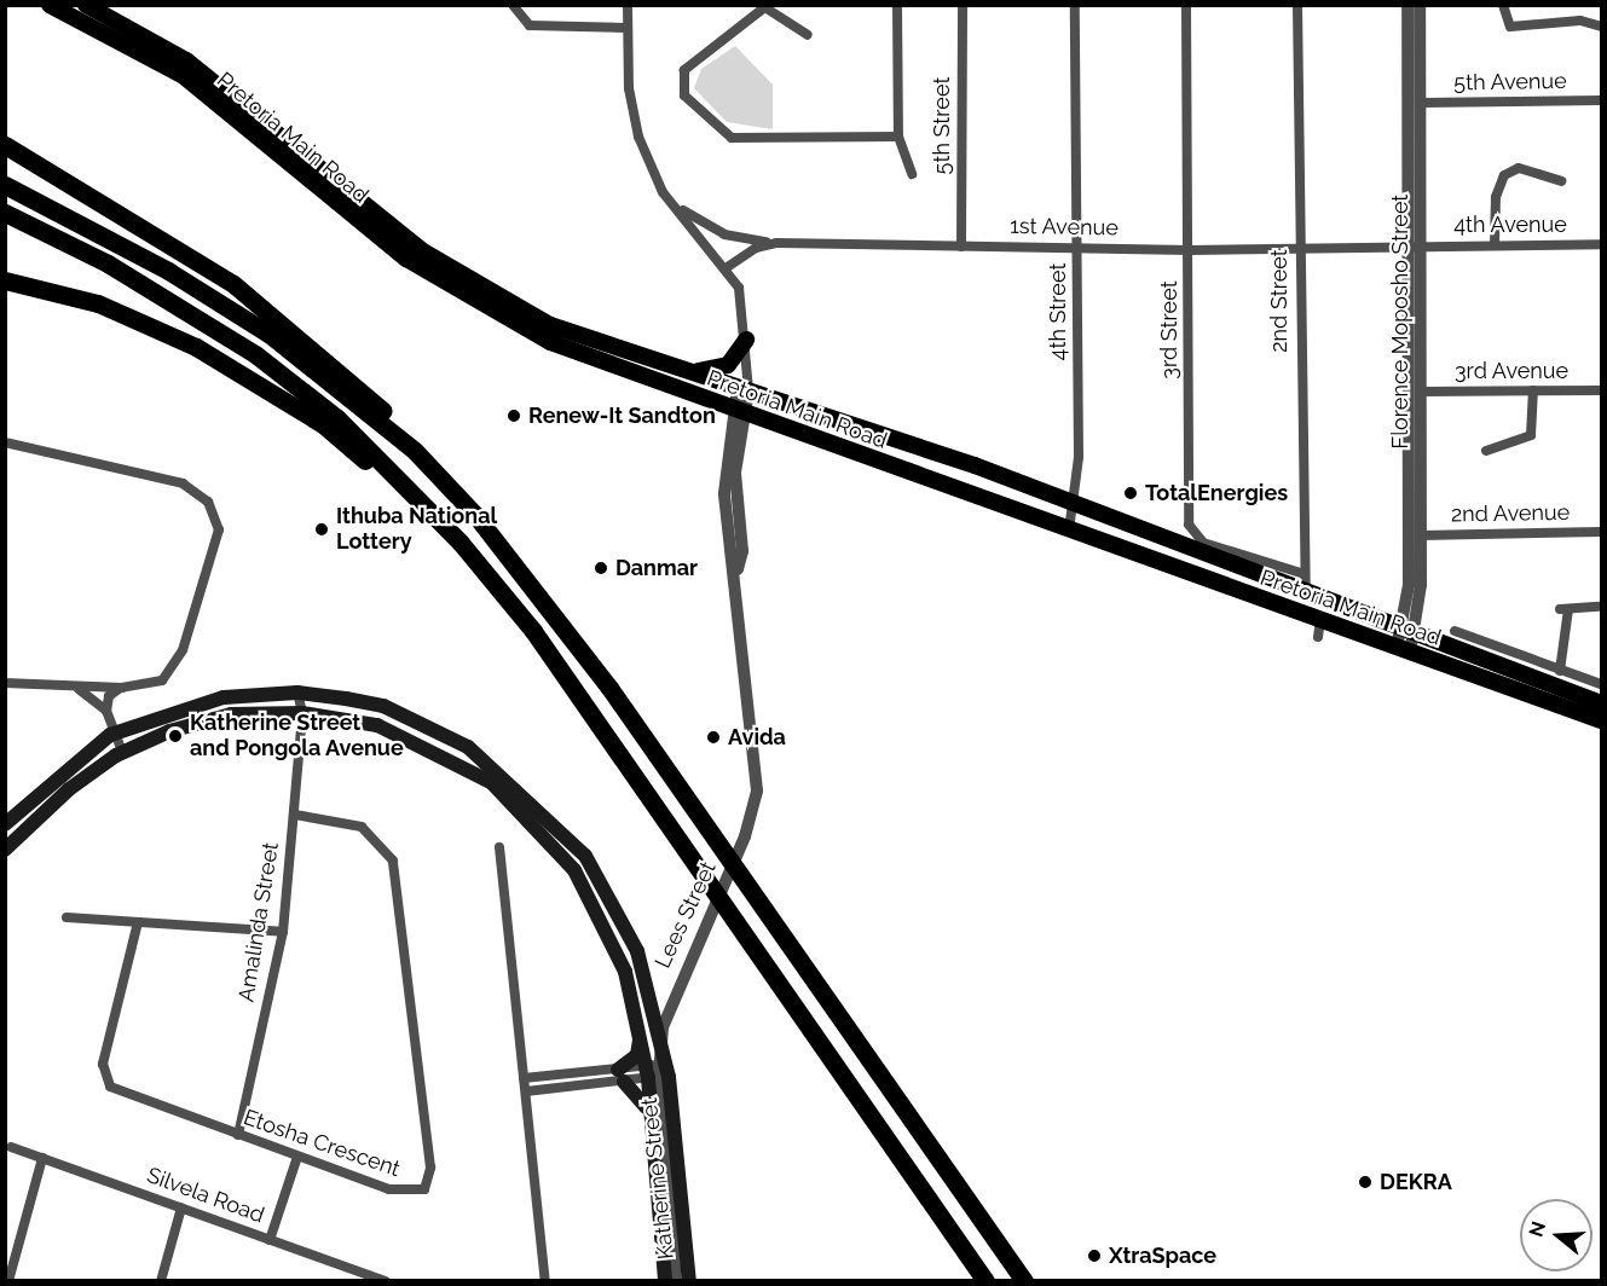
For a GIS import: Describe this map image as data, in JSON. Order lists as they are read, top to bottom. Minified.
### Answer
{"streets":{"main road":["Pretoria Main Road","Katherine Street"],"street":["5th Avenue","5th Street","4th Avenue","1st Avenue","2nd Street","4th Street","Florence Moposho Street","3rd Street","3rd Avenue","2nd Avenue","Lees Street","Amalinda Street","Etosha Crescent","Silvela Road"]},"crossings":[["5th Avenue","Florence Moposho Street"],["5th Street","1st Avenue"],["Pretoria Main Road","2nd Street"],["Pretoria Main Road","4th Street"],["Pretoria Main Road","Florence Moposho Street"],["Pretoria Main Road","Lees Street"],["4th Avenue","1st Avenue"],["4th Avenue","Florence Moposho Street"],["1st Avenue","2nd Street"],["1st Avenue","4th Street"],["1st Avenue","Florence Moposho Street"],["1st Avenue","3rd Street"],["2nd Street","3rd Street"],["Florence Moposho Street","3rd Avenue"],["Florence Moposho Street","2nd Avenue"],["Amalinda Street","Etosha Crescent"],["Amalinda Street","Katherine Street"]],"places":["Renew-It Sandton","TotalEnergies","Ithuba National Lottery","Danmar","Katherine Street and Pongola Avenue","Avida","DEKRA","XtraSpace"],"north":"left"}
